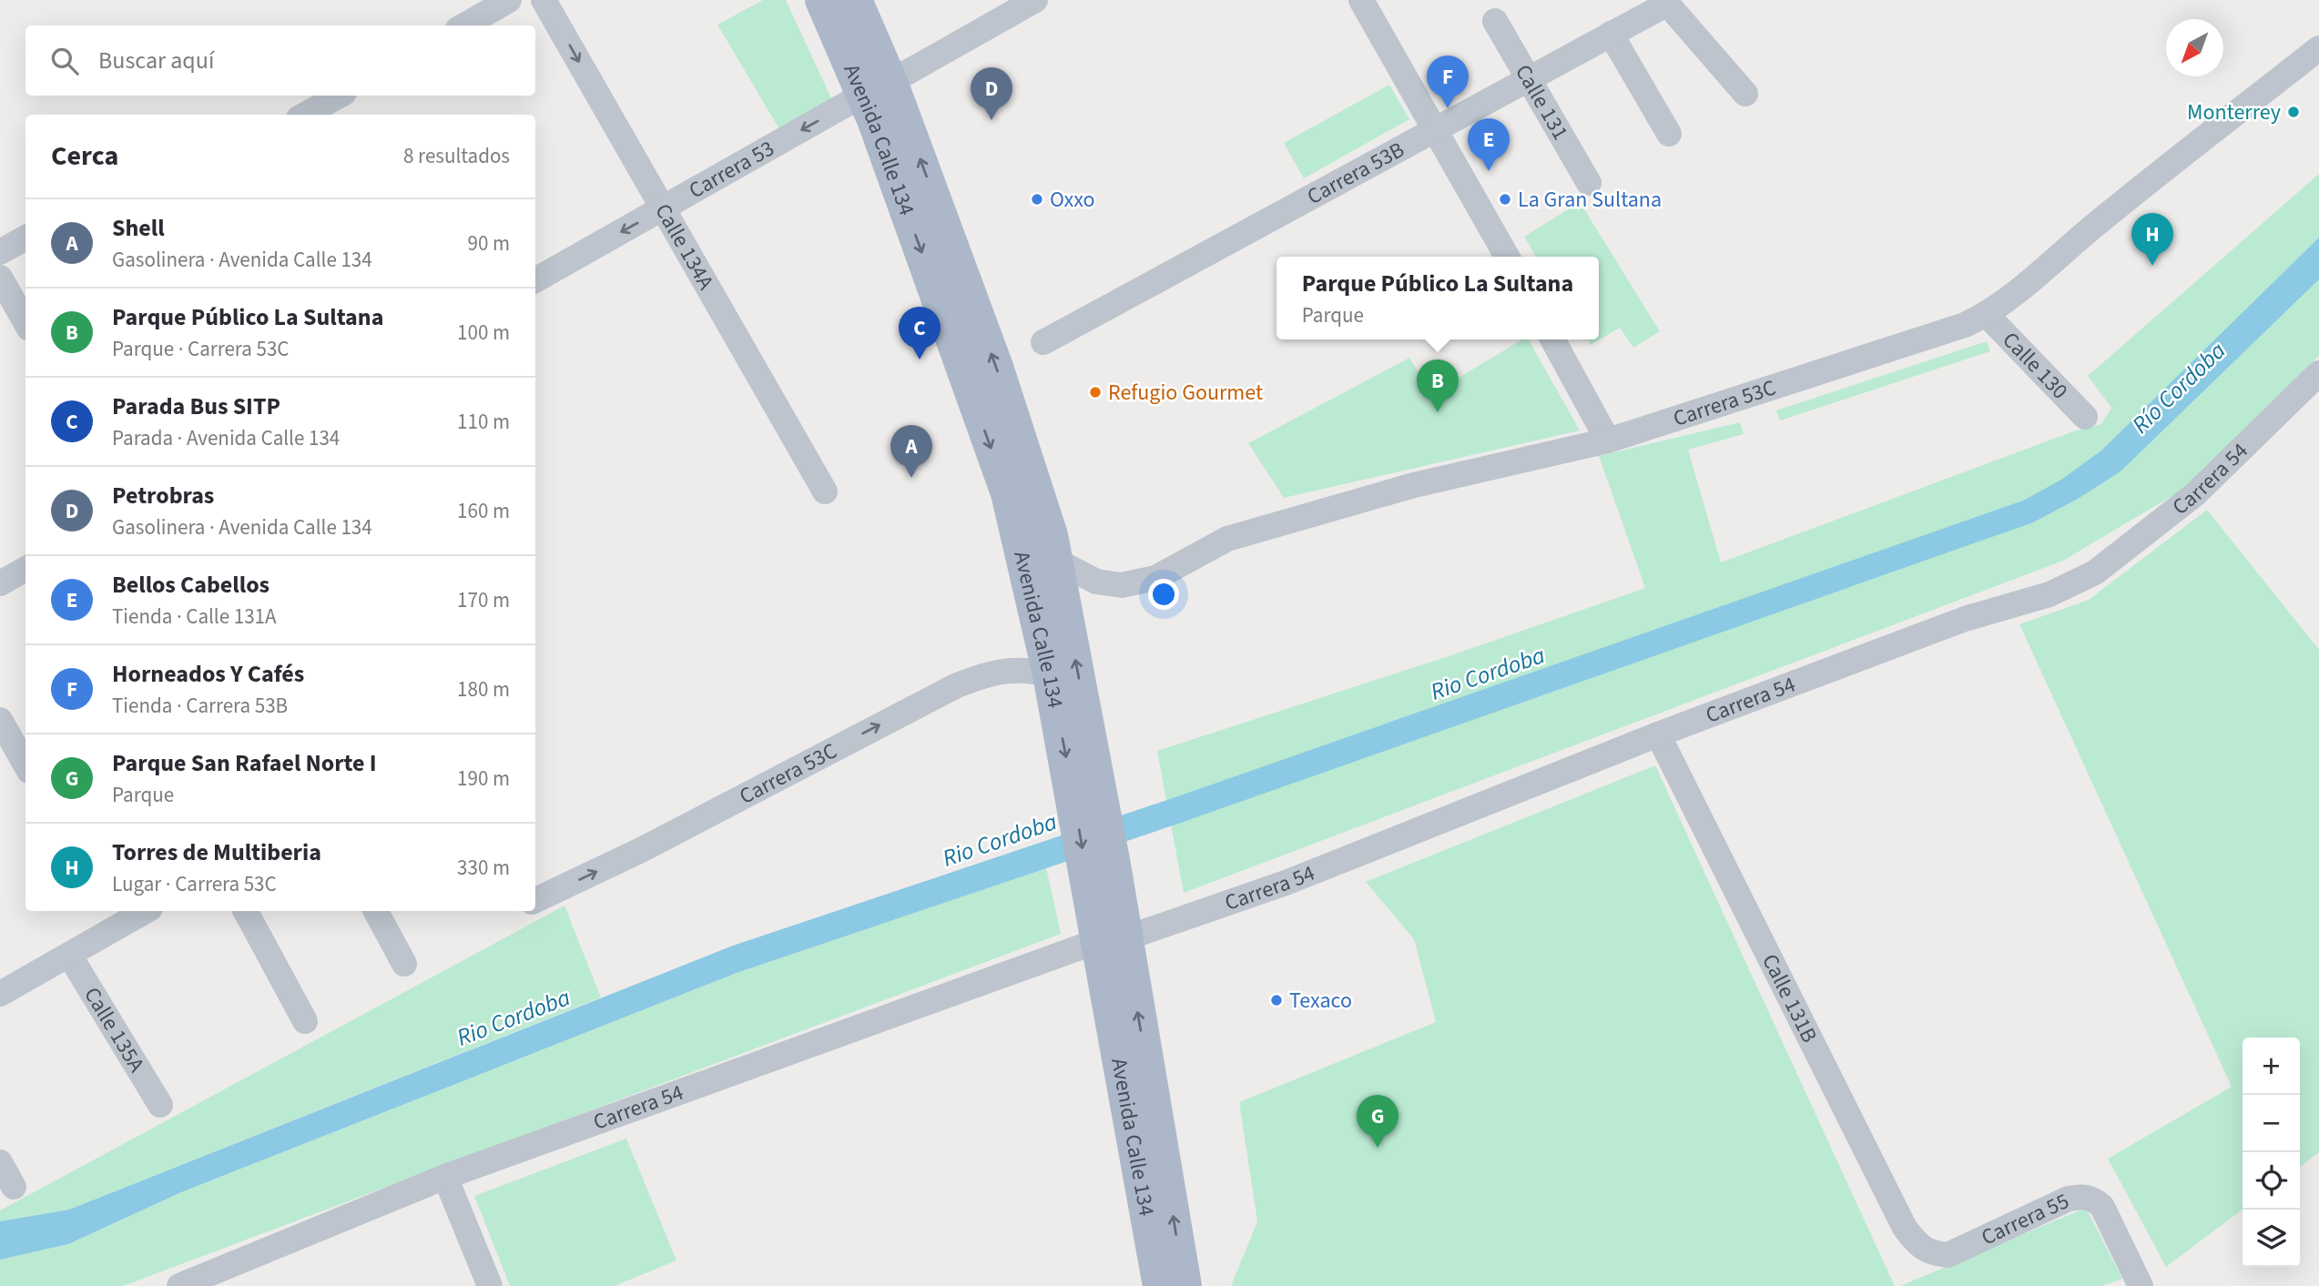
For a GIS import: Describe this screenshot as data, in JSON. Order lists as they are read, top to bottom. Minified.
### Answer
{"streets":{"main road":["Avenida Calle 134"],"street":["Calle 131","Carrera 53","Carrera 53B","Calle 134A","Calle 130","Carrera 53C","Carrera 54","Calle 131B","Calle 135A","Carrera 55"]},"crossings":[["Calle 131","Carrera 53B"],["Avenida Calle 134","Carrera 53"],["Avenida Calle 134","Carrera 53C"],["Avenida Calle 134","Carrera 54"],["Carrera 53","Calle 134A"],["Calle 130","Carrera 53C"],["Carrera 54","Calle 131B"],["Calle 131B","Carrera 55"]],"one_way":["Carrera 53","Calle 134A"],"water":["Río Cordoba","Rio Cordoba"],"places":["Monterrey","Oxxo","La Gran Sultana","Refugio Gourmet","Texaco"],"north":"bottom left","page":{"search":"Buscar aquí","pins":["F","D","E","H","C","B","A","G"],"heading":["Cerca","8 resultados"],"list":[{"mark":"A","name":"Shell","note":"Gasolinera · Avenida Calle 134","value":"90 m"},{"mark":"B","name":"Parque Público La Sultana","note":"Parque · Carrera 53C","value":"100 m"},{"mark":"C","name":"Parada Bus SITP","note":"Parada · Avenida Calle 134","value":"110 m"},{"mark":"D","name":"Petrobras","note":"Gasolinera · Avenida Calle 134","value":"160 m"},{"mark":"E","name":"Bellos Cabellos","note":"Tienda · Calle 131A","value":"170 m"},{"mark":"F","name":"Horneados Y Cafés","note":"Tienda · Carrera 53B","value":"180 m"},{"mark":"G","name":"Parque San Rafael Norte I","note":"Parque","value":"190 m"},{"mark":"H","name":"Torres de Multiberia","note":"Lugar · Carrera 53C","value":"330 m"}],"popup":["Parque Público La Sultana","Parque"],"map_buttons":["+","−"]}}
